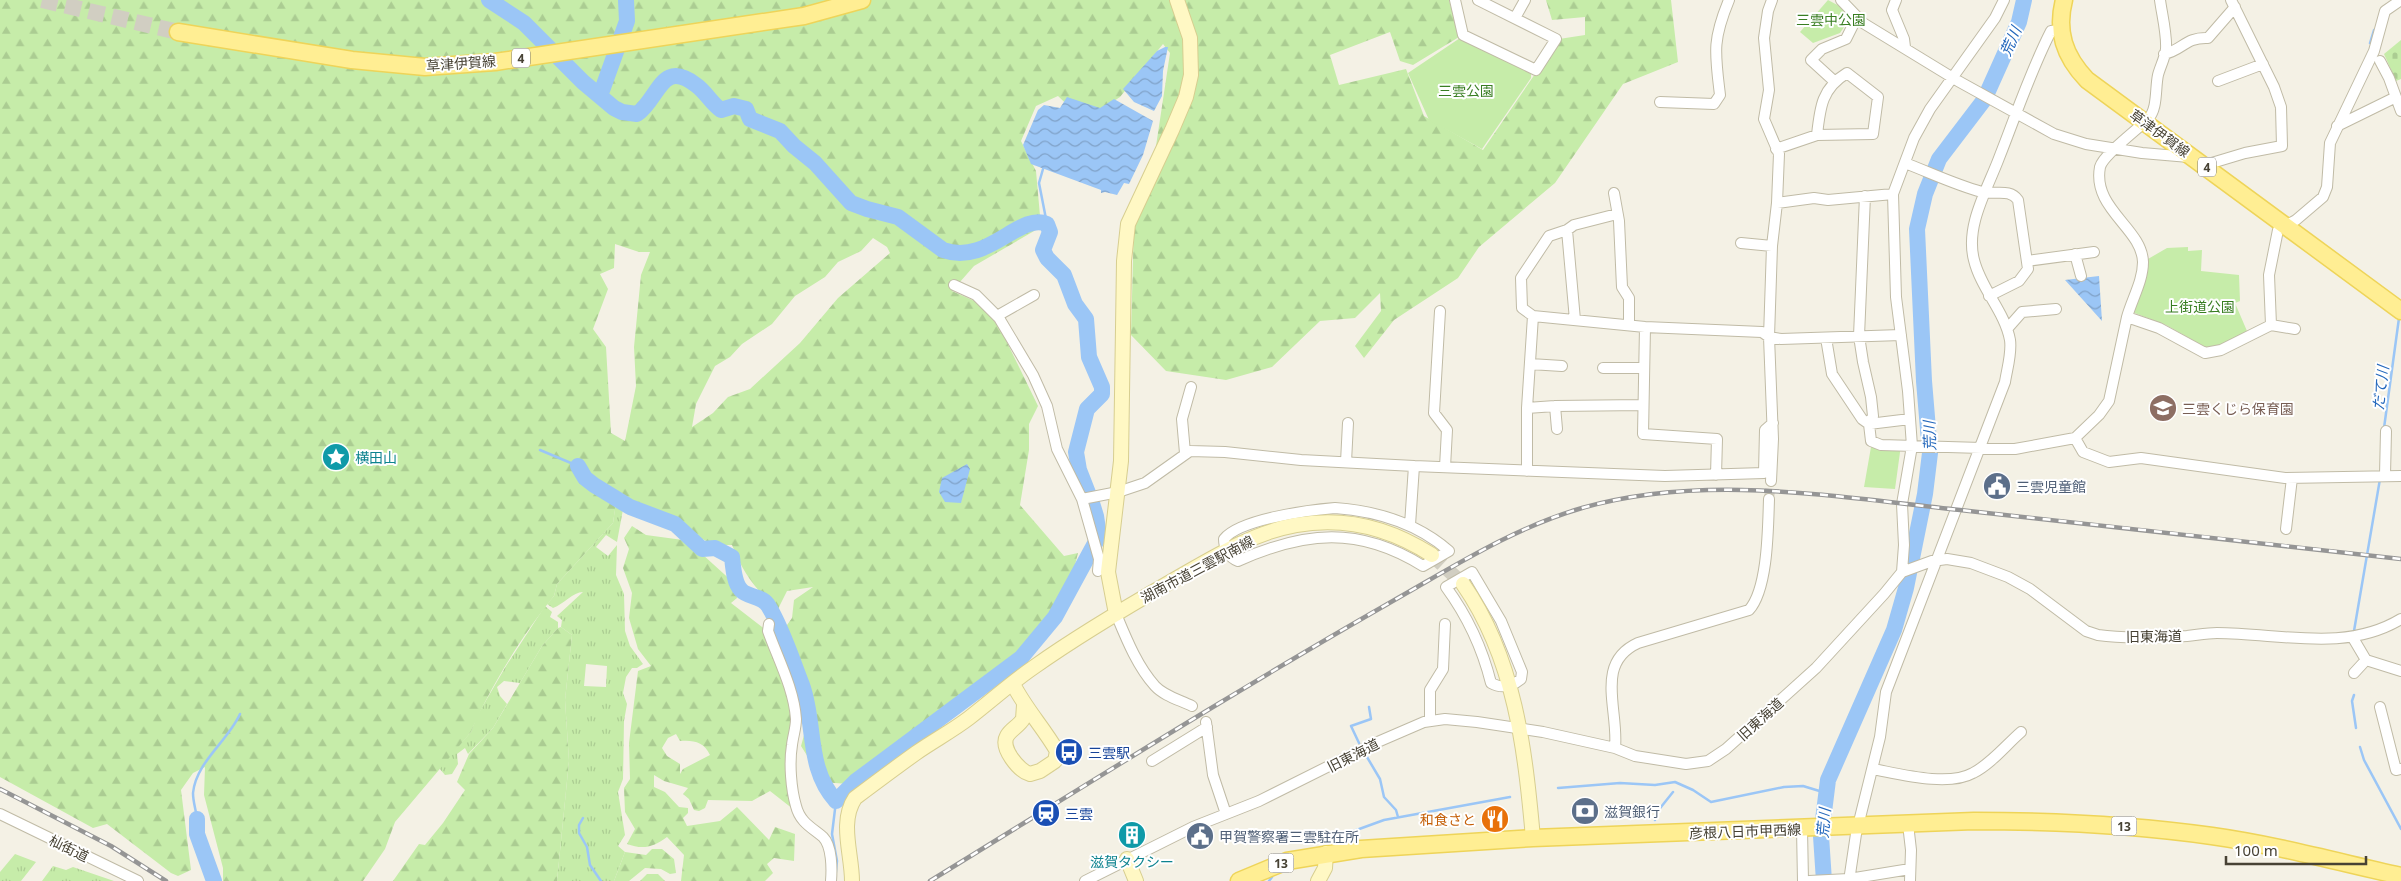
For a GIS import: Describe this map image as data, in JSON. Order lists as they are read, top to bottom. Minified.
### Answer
{"streets":{"main road":["4","草津伊賀線","13","彦根八日市甲西線"],"street":["湖南市道三雲駅南線","旧東海道","杣街道"]},"water":["荒川","だて川"],"parks":["三雲中公園","三雲公園","上街道公園"],"places":{"school or university":["三雲くじら保育園"],"place":["横田山"],"public building":["三雲児童館","甲賀警察署三雲駐在所"],"bus stop":["三雲駅"],"bank":["滋賀銀行"],"station":["三雲"],"restaurant":["和食さと"],"building":["滋賀タクシー"]},"scale_bar":"100 m"}
